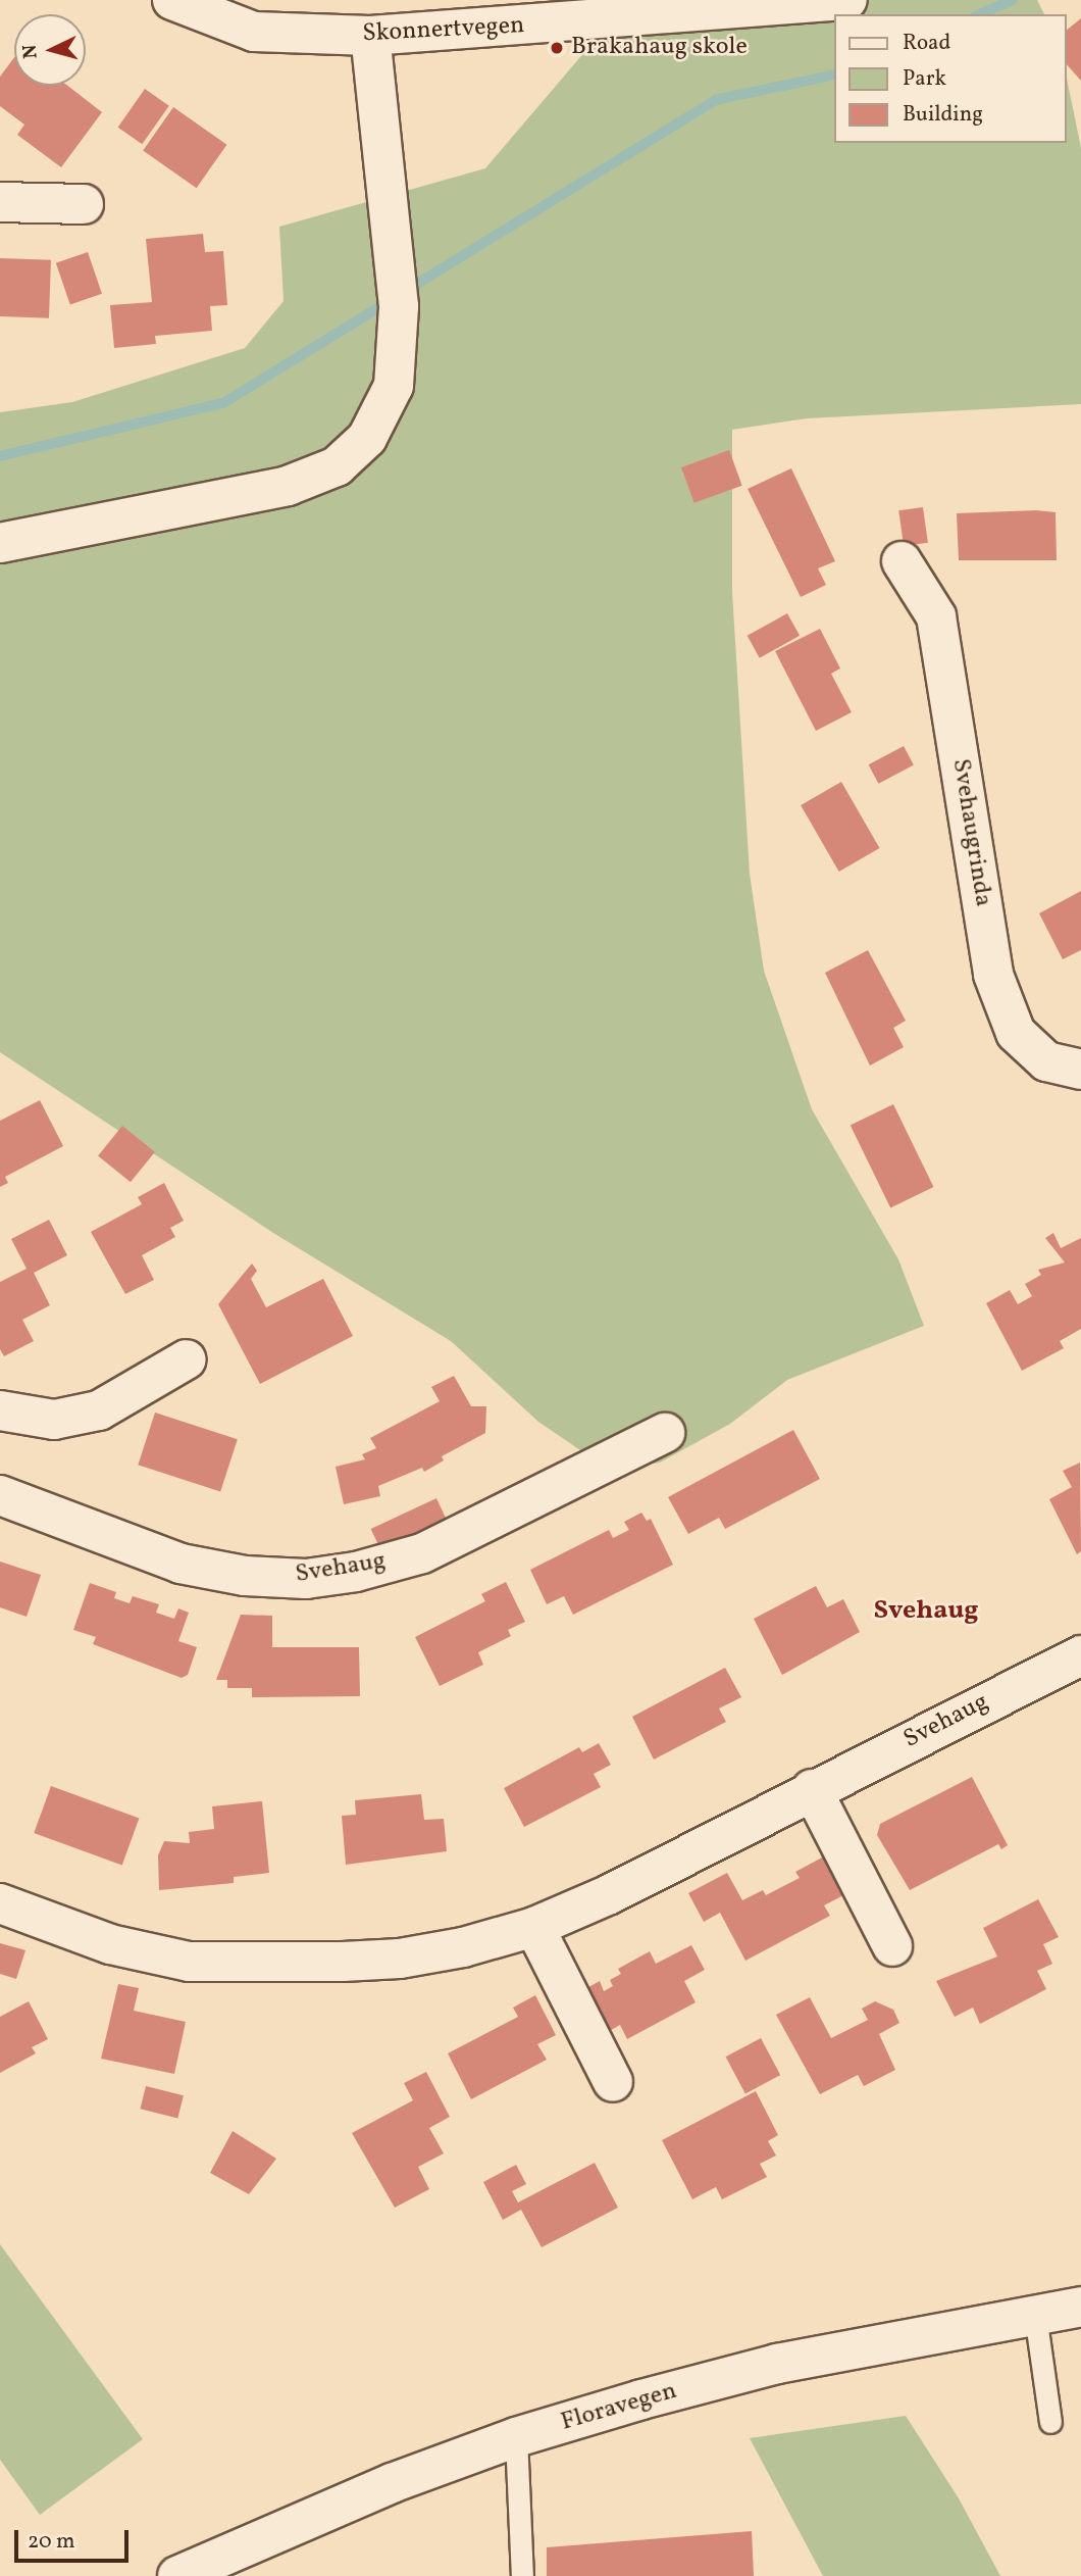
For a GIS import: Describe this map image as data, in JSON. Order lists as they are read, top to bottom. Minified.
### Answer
{"streets":{"street":["Skonnertvegen","Svehaugrinda","Svehaug","Floravegen"]},"districts":["Svehaug"],"places":["Brakahaug skole"],"legend":["Road","Park","Building"],"scale_bar":"20 m","north":"left"}
